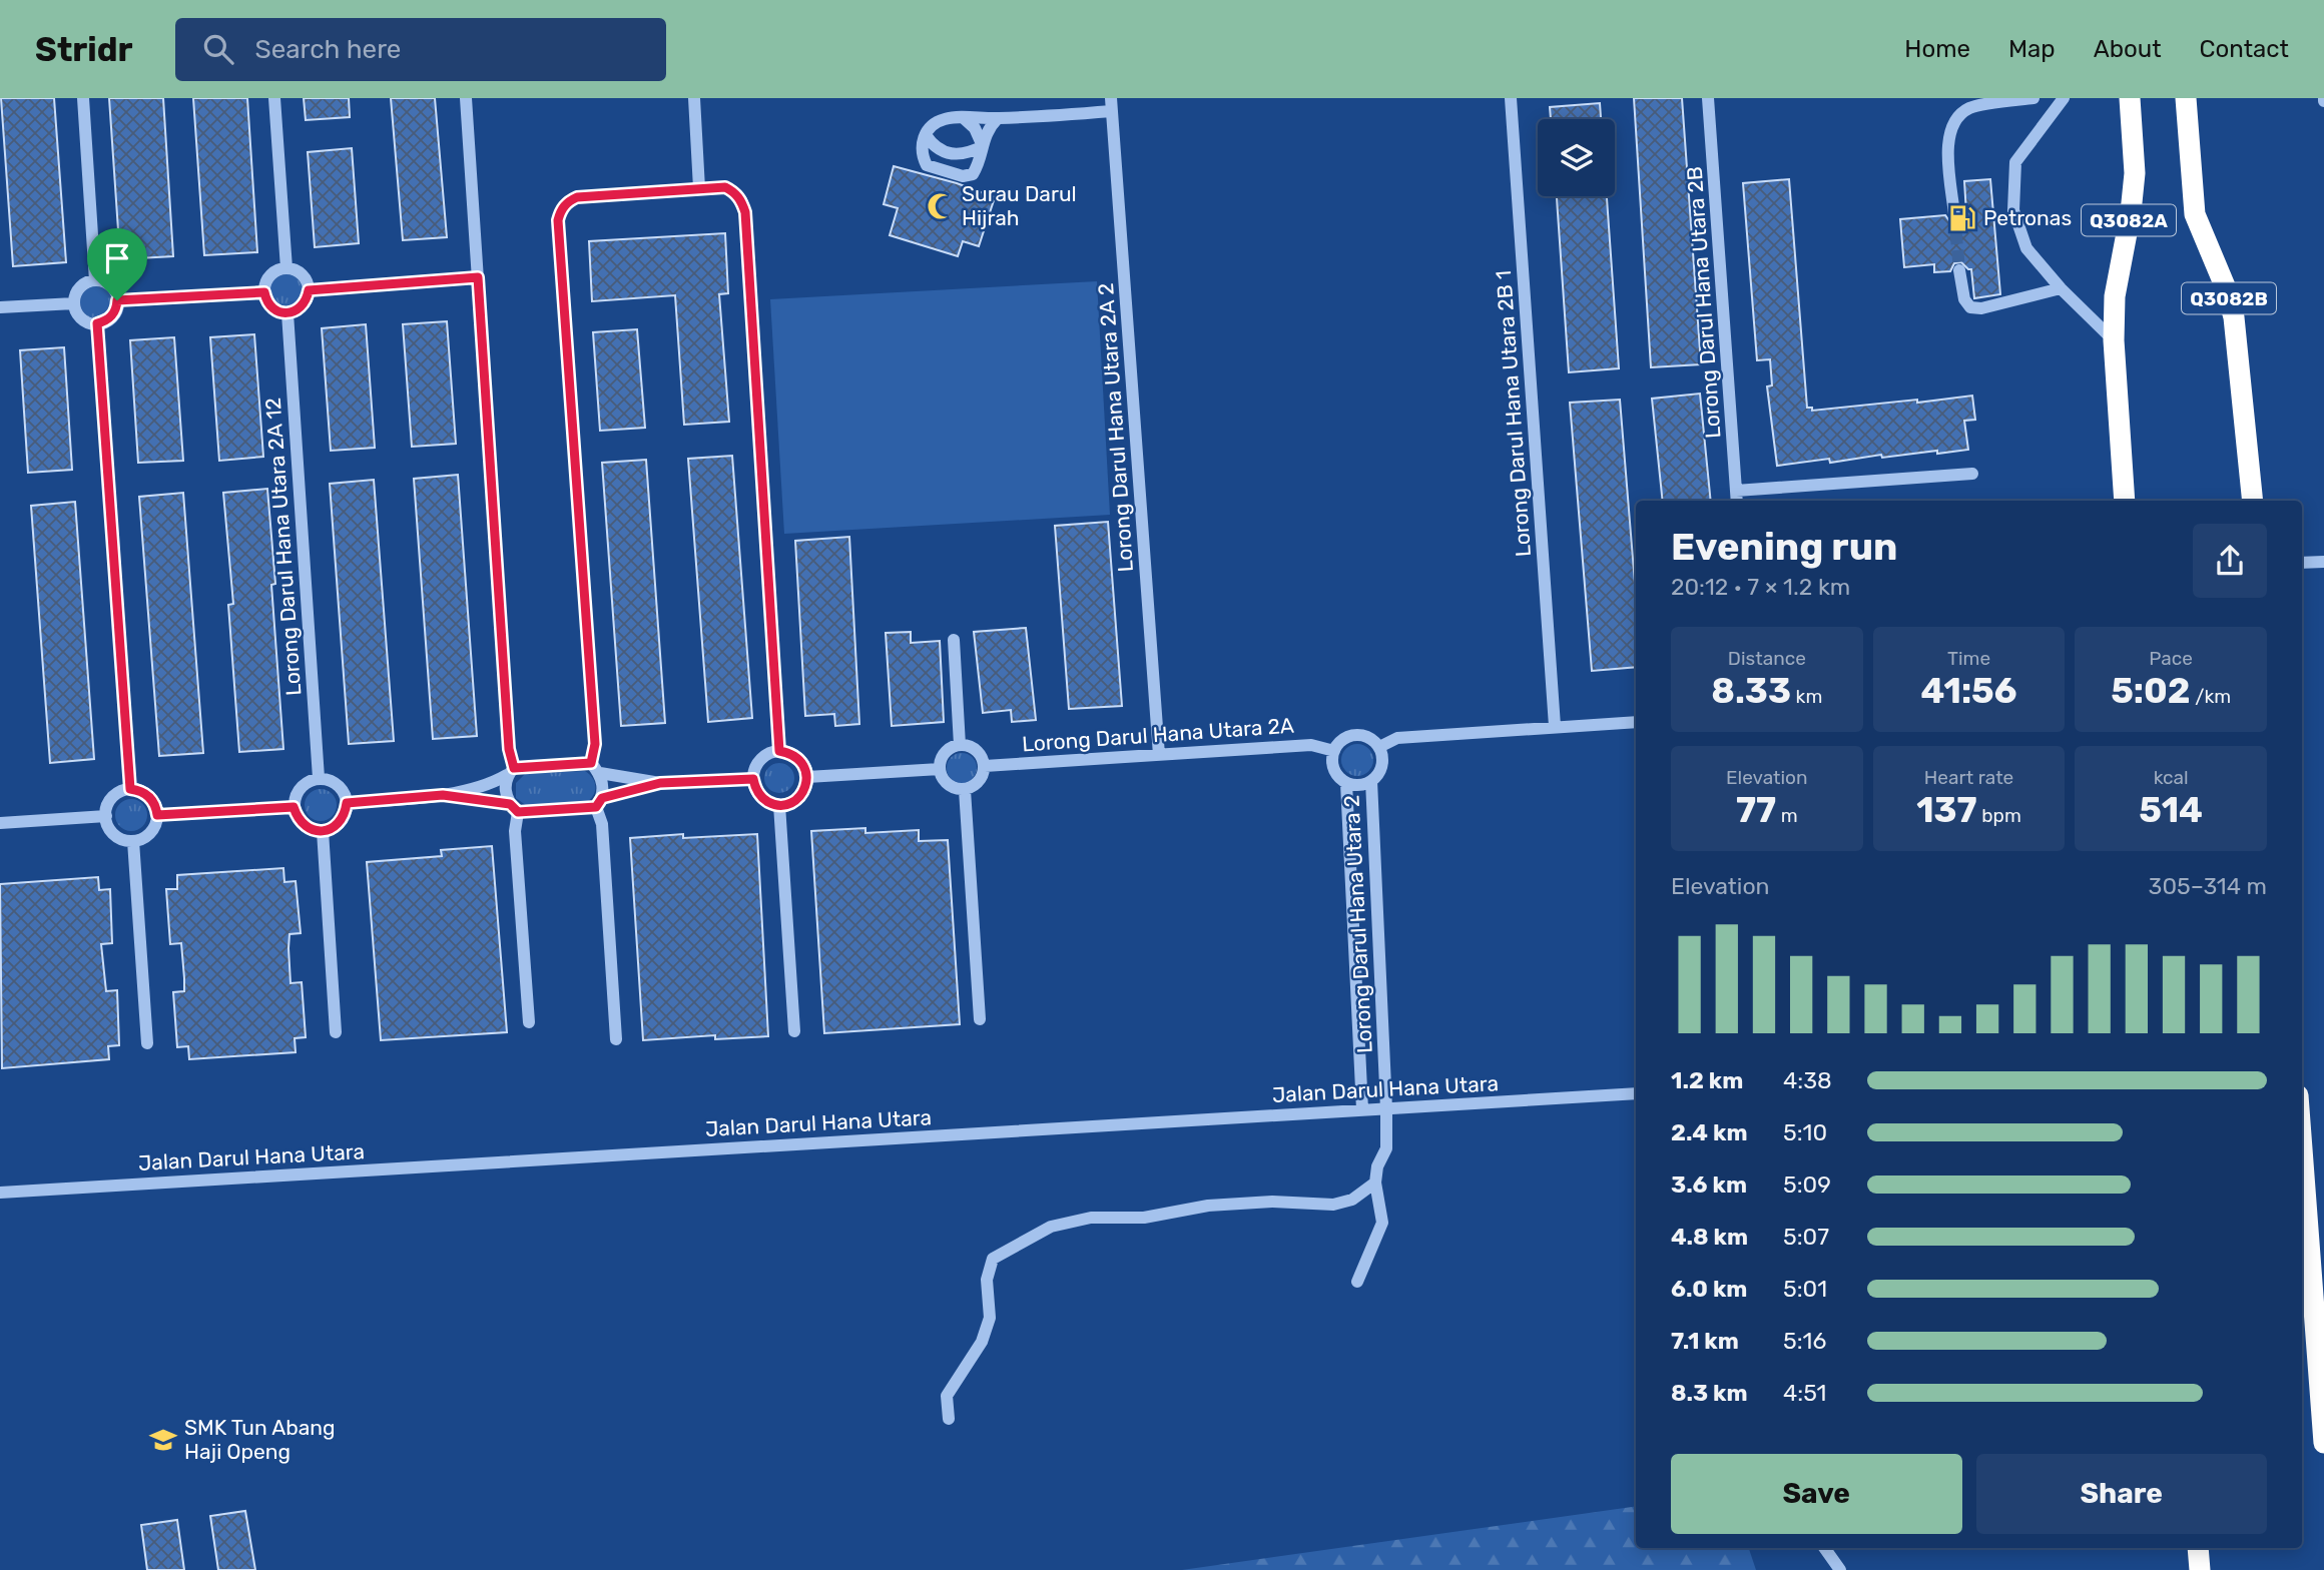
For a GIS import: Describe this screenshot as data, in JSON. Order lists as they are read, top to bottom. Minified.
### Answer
{"streets":{"highway":["Q3082A","Q3082B"],"street":["Lorong Darul Hana Utara 2B","Lorong Darul Hana Utara 2B 1","Lorong Darul Hana Utara 2A 2","Lorong Darul Hana Utara 2A 12","Lorong Darul Hana Utara 2A","Lorong Darul Hana Utara 2","Jalan Darul Hana Utara"]},"crossings":[["Lorong Darul Hana Utara 2A 2","Lorong Darul Hana Utara 2A"],["Lorong Darul Hana Utara 2A","Lorong Darul Hana Utara 2"],["Lorong Darul Hana Utara 2","Jalan Darul Hana Utara"]],"places":{"mosque":["Surau Darul Hijrah"],"fuel station":["Petronas"],"school or university":["SMK Tun Abang Haji Openg"]},"page":{"header":"Stridr","search":"Search here","nav":["Home","Map","About","Contact"],"heading":["Evening run","20:12 · 7 × 1.2 km"],"stats":[["Distance","8.33 km"],["Time","41:56"],["Pace","5:02 /km"],["Elevation","77 m"],["Heart rate","137 bpm"],["kcal","514"]],"chart":["Elevation","305–314 m"],"list":[{"name":"1.2 km","note":"4:38"},{"name":"2.4 km","note":"5:10"},{"name":"3.6 km","note":"5:09"},{"name":"4.8 km","note":"5:07"},{"name":"6.0 km","note":"5:01"},{"name":"7.1 km","note":"5:16"},{"name":"8.3 km","note":"4:51"}],"buttons":["Save","Share"]}}
